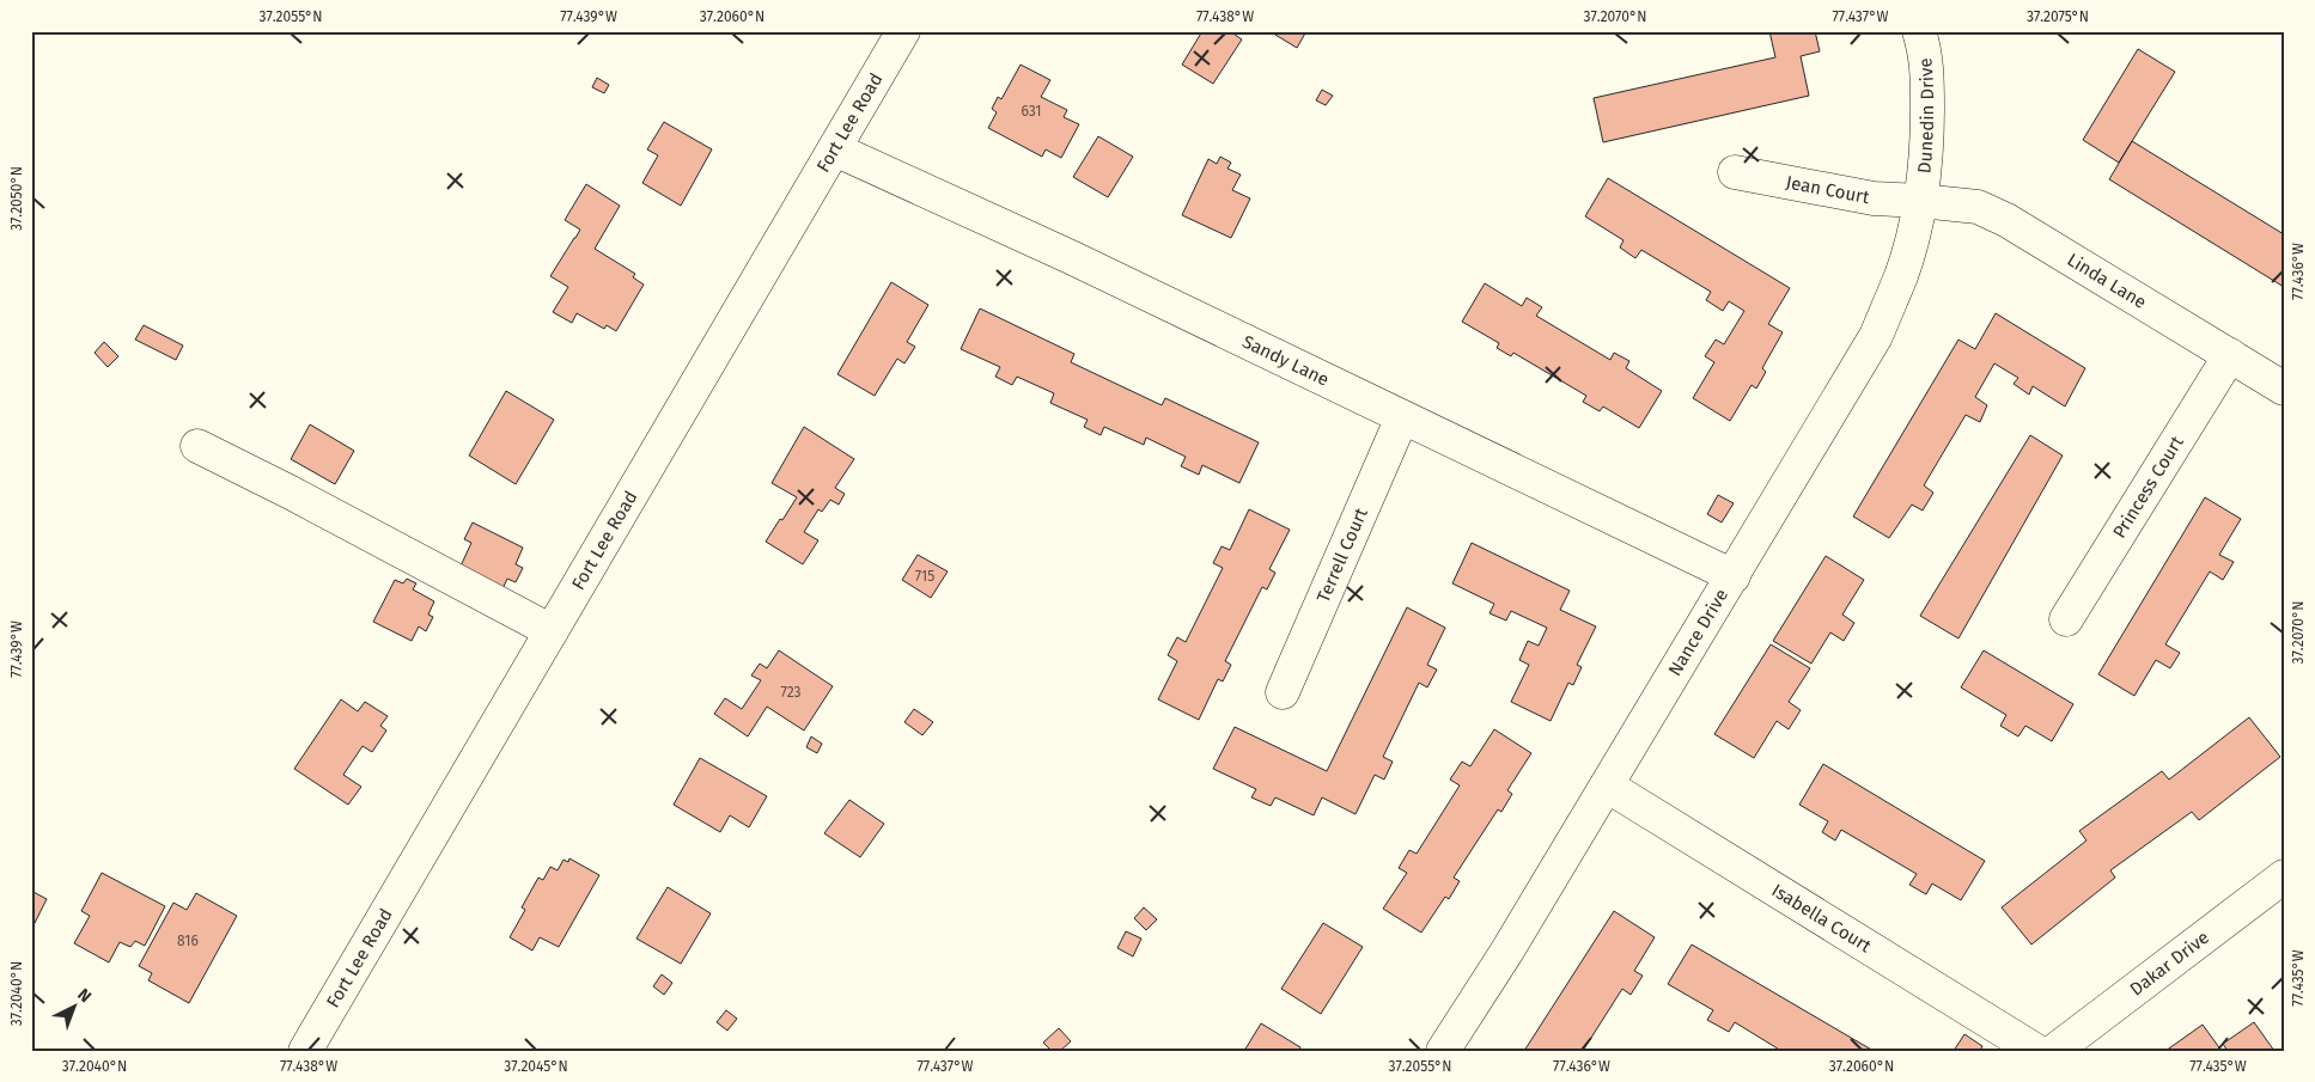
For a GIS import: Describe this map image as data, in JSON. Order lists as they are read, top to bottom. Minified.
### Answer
{"streets":{"street":["Dunedin Drive","Fort Lee Road","Jean Court","Linda Lane","Sandy Lane","Princess Court","Terrell Court","Nance Drive","Isabella Court","Dakar Drive"]},"crossings":[["Dunedin Drive","Jean Court"],["Dunedin Drive","Linda Lane"],["Dunedin Drive","Nance Drive"],["Fort Lee Road","Sandy Lane"],["Jean Court","Linda Lane"],["Jean Court","Nance Drive"],["Linda Lane","Princess Court"],["Linda Lane","Nance Drive"],["Sandy Lane","Terrell Court"],["Sandy Lane","Nance Drive"],["Nance Drive","Isabella Court"]],"house_numbers":["631","715","723","816"],"north":"top right","coordinates":["37.2055°N","77.439°W","37.2060°N","77.438°W","37.2070°N","77.437°W","37.2075°N","37.2050°N","77.436°W","77.435°W","37.2040°N","37.2045°N"]}
